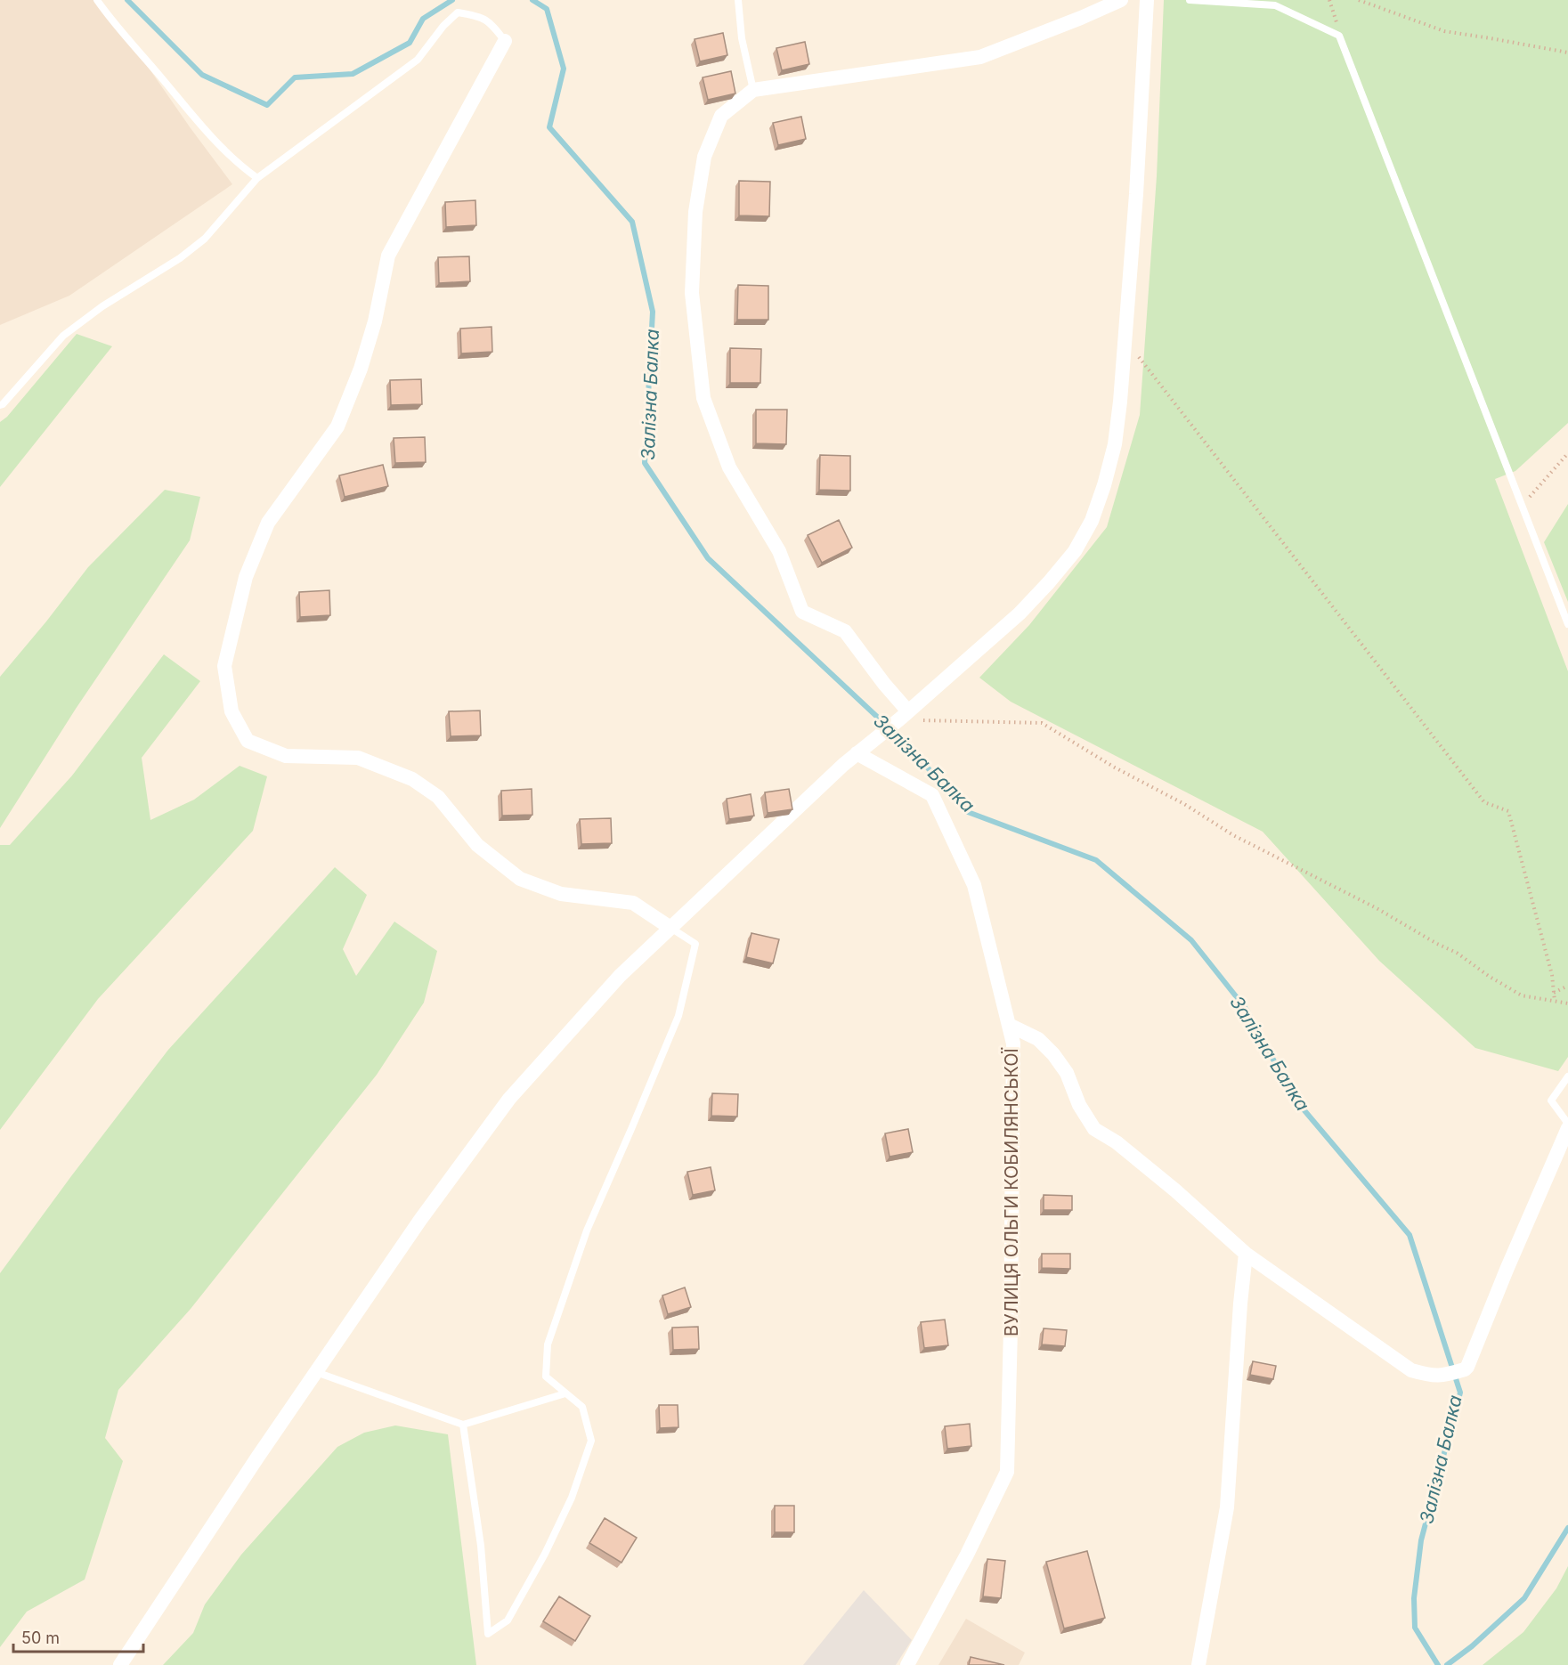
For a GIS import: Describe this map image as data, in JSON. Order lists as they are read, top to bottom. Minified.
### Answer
{"streets":{"street":["ВУЛИЦЯ ОЛЬГИ КОБИЛЯНСЬКОЇ"]},"water":["Залізна Балка"],"scale_bar":"50 m"}
